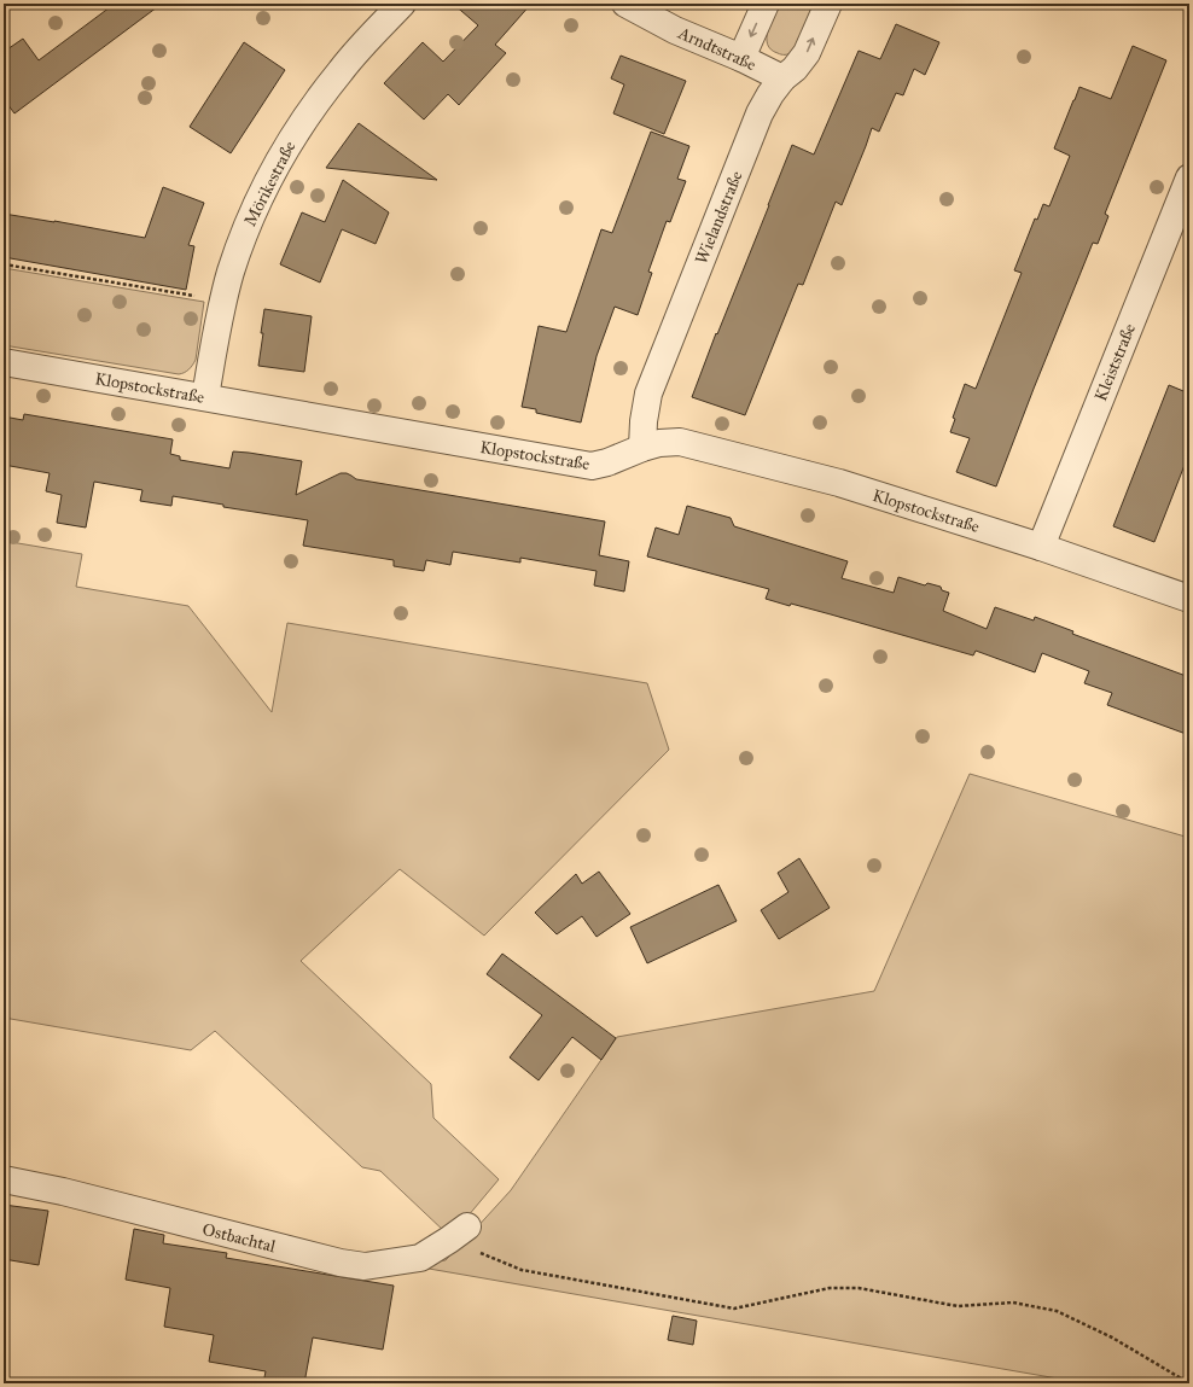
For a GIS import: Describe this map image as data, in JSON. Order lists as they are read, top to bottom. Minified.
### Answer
{"streets":{"street":["Arndtstraße","Mörikestraße","Wielandstraße","Kleiststraße","Klopstockstraße","Ostbachtal"]},"crossings":[["Arndtstraße","Wielandstraße"],["Mörikestraße","Klopstockstraße"],["Wielandstraße","Klopstockstraße"],["Kleiststraße","Klopstockstraße"]]}
